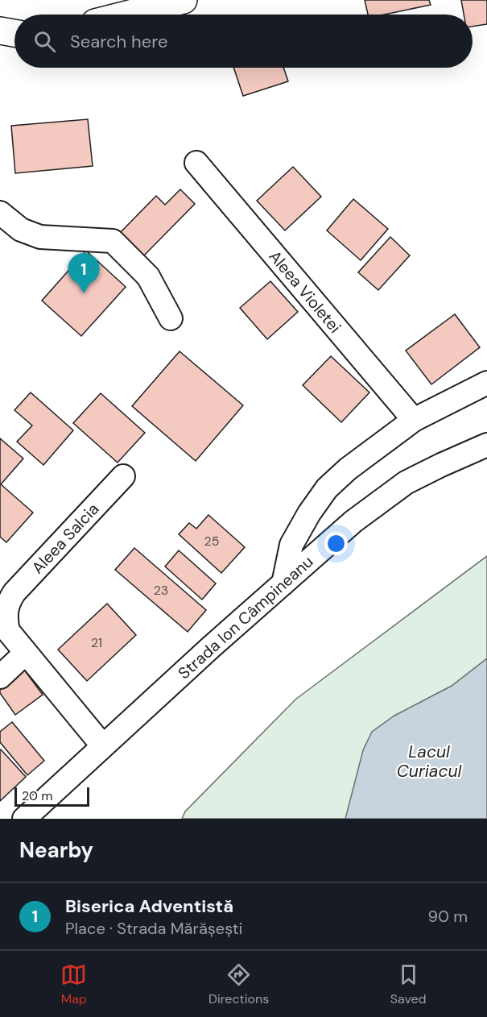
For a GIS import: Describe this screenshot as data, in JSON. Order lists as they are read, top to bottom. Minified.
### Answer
{"streets":{"street":["Aleea Violetei","Aleea Salcia","Strada Ion Câmpineanu"]},"crossings":[["Aleea Salcia","Strada Ion Câmpineanu"]],"water":["Lacul Curiacul"],"house_numbers":["25","23","21"],"scale_bar":"20 m","page":{"search":"Search here","pins":"1","scale":"20 m","heading":"Nearby","list":[{"mark":"1","name":"Biserica Adventistă","note":"Place · Strada Mărășești","value":"90 m"}],"nav":["Map","Directions","Saved"]}}
